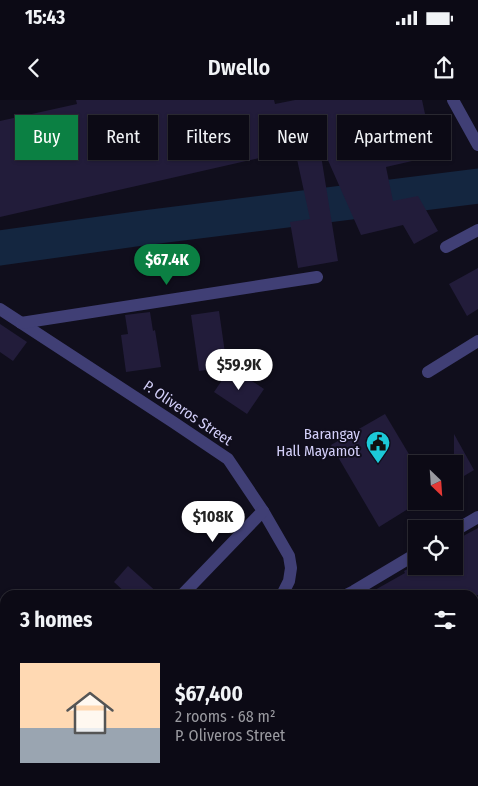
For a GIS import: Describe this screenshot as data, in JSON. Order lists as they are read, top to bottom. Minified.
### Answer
{"streets":{"street":["P. Oliveros Street"]},"places":{"public building":["Barangay Hall Mayamot"]},"north":"bottom right","page":{"status":"15:43","header":"Dwello","chip":["Buy","Rent","Filters","New","Apartment"],"price":["$67.4K","$59.9K","$108K"],"heading":"3 homes","list":[{"name":"$67,400","note":"2 rooms · 68 m² · P. Oliveros Street"}]}}
